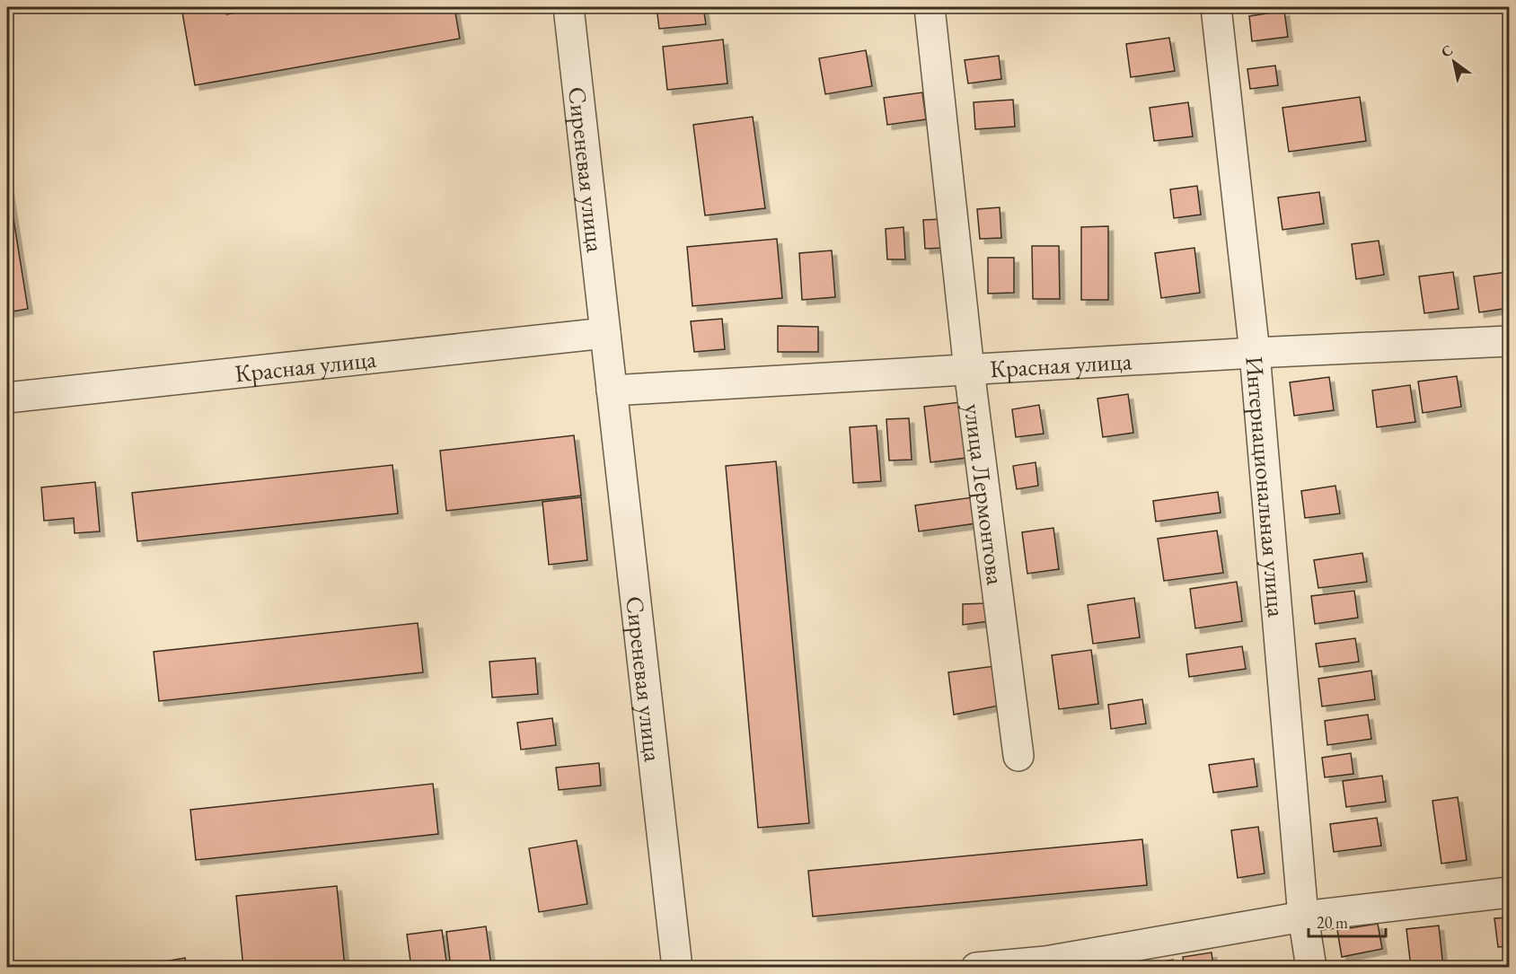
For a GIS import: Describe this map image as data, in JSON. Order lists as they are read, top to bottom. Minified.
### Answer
{"streets":{"street":["Сиреневая улица","Красная улица","Интернациональная улица","улица Лермонтова"]},"crossings":[["Сиреневая улица","Красная улица"],["Красная улица","Интернациональная улица"],["Красная улица","улица Лермонтова"]],"scale_bar":"20 m","north":"top left"}
